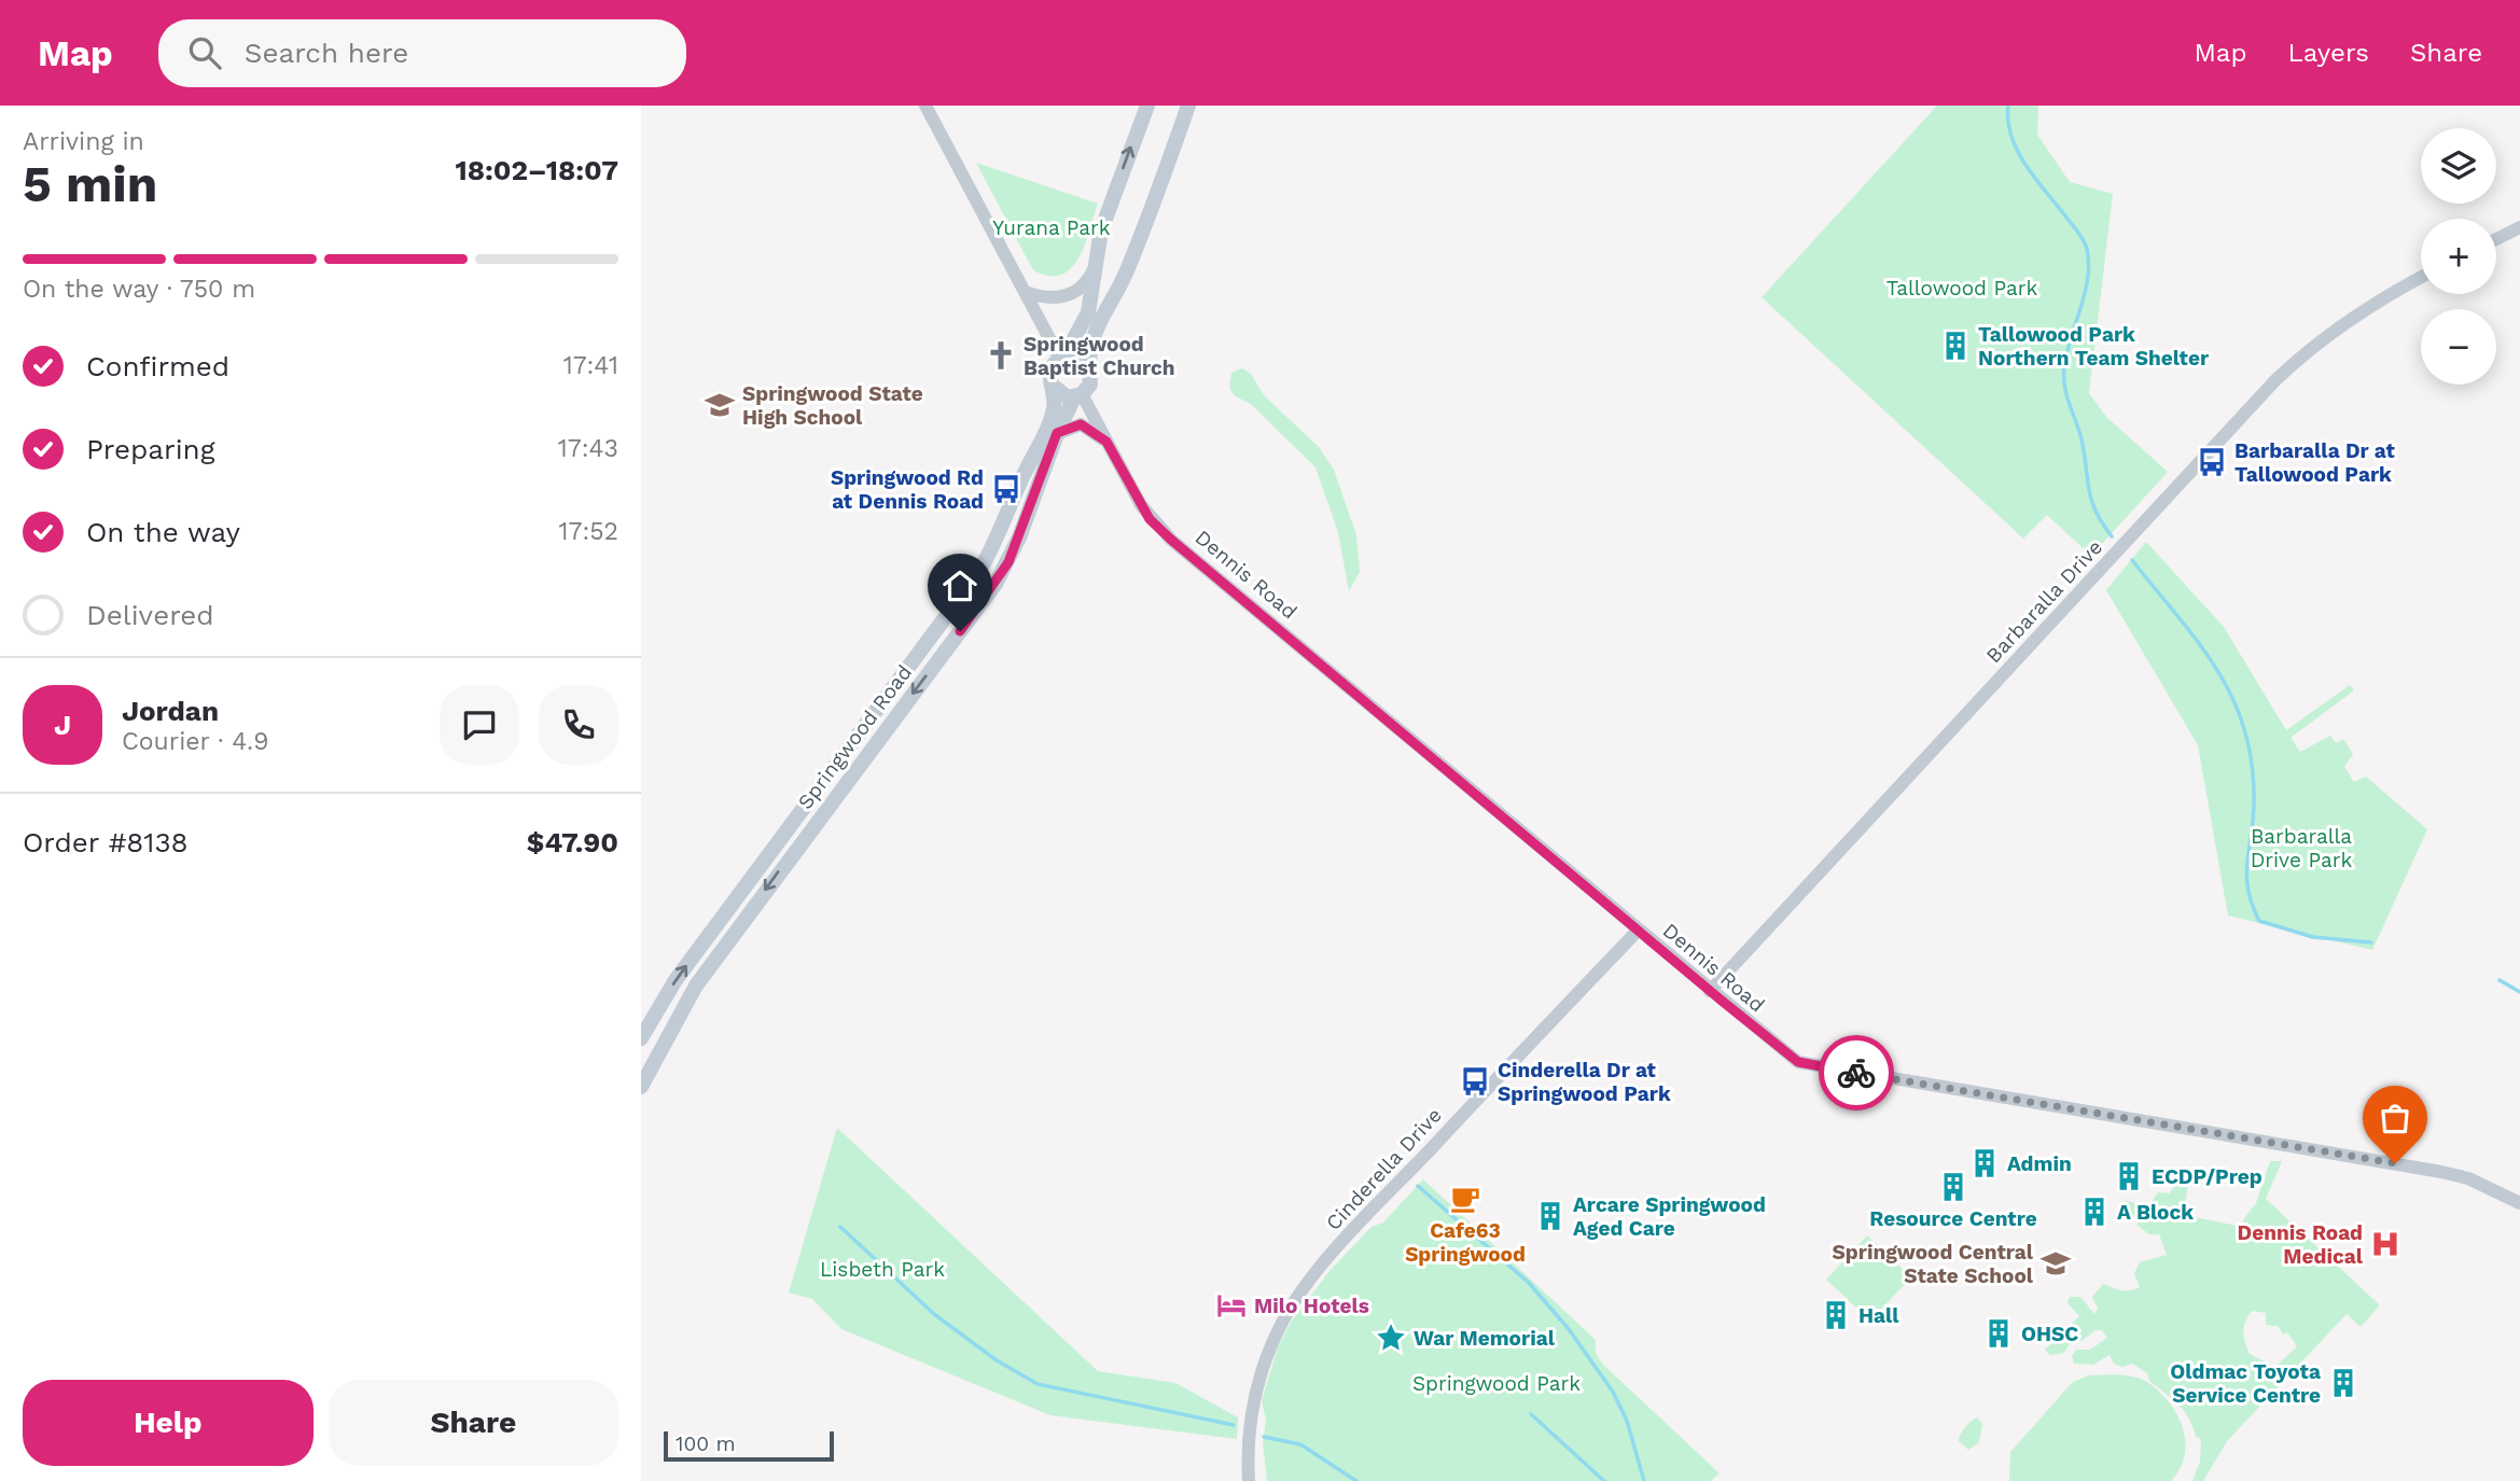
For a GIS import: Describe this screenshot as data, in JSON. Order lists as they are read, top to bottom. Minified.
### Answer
{"streets":{"main road":["Springwood Road"],"street":["Dennis Road","Barbaralla Drive","Cinderella Drive"]},"crossings":[["Dennis Road","Barbaralla Drive"],["Dennis Road","Springwood Road"],["Dennis Road","Cinderella Drive"]],"parks":["Yurana Park","Tallowood Park","Barbaralla Drive Park","Lisbeth Park","Springwood Park"],"places":{"building":["Tallowood Park Northern Team Shelter","Admin","ECDP/Prep","Resource Centre","A Block","Arcare Springwood Aged Care","Hall","OHSC","Oldmac Toyota Service Centre"],"church":["Springwood Baptist Church"],"school or university":["Springwood State High School","Springwood Central State School"],"bus stop":["Barbaralla Dr at Tallowood Park","Springwood Rd at Dennis Road","Cinderella Dr at Springwood Park"],"cafe":["Cafe63 Springwood"],"hospital":["Dennis Road Medical"],"hotel":["Milo Hotels"],"place":["War Memorial"]},"scale_bar":"100 m","page":{"header":"Map","search":"Search here","nav":["Map","Layers","Share"],"heading":["5 min","Arriving in","18:02–18:07"],"panel":["Jordan","Courier · 4.9","Order #8138","$47.90"],"map_buttons":["+","−"],"bar":"On the way · 750 m","list":[["Confirmed","17:41"],["Preparing","17:43"],["On the way","17:52"],"Delivered"],"round":"J","buttons":["Help","Share"],"scale":"100 m"}}
